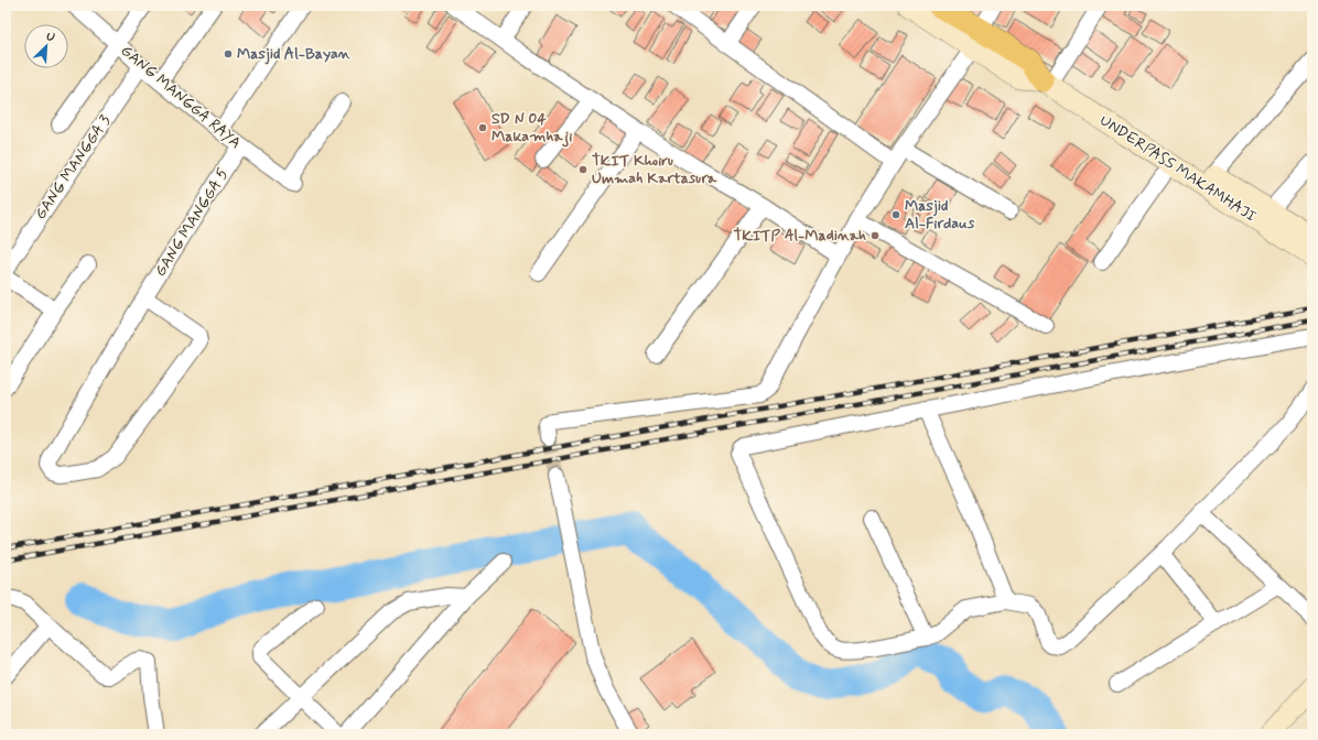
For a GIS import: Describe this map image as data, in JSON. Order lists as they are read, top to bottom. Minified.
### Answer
{"streets":{"street":["GANG MANGGA RAYA","GANG MANGGA 3","UNDERPASS MAKAMHAJI","GANG MANGGA 5"]},"crossings":[["GANG MANGGA RAYA","GANG MANGGA 3"],["GANG MANGGA RAYA","GANG MANGGA 5"]],"places":["Masjid Al-Bayan","SD N 04 Makamhaji","TKIT Khoiru Ummah Kartasura","Masjid Al-Firdaus","TKITP Al-Madinah"],"north":"top right"}
